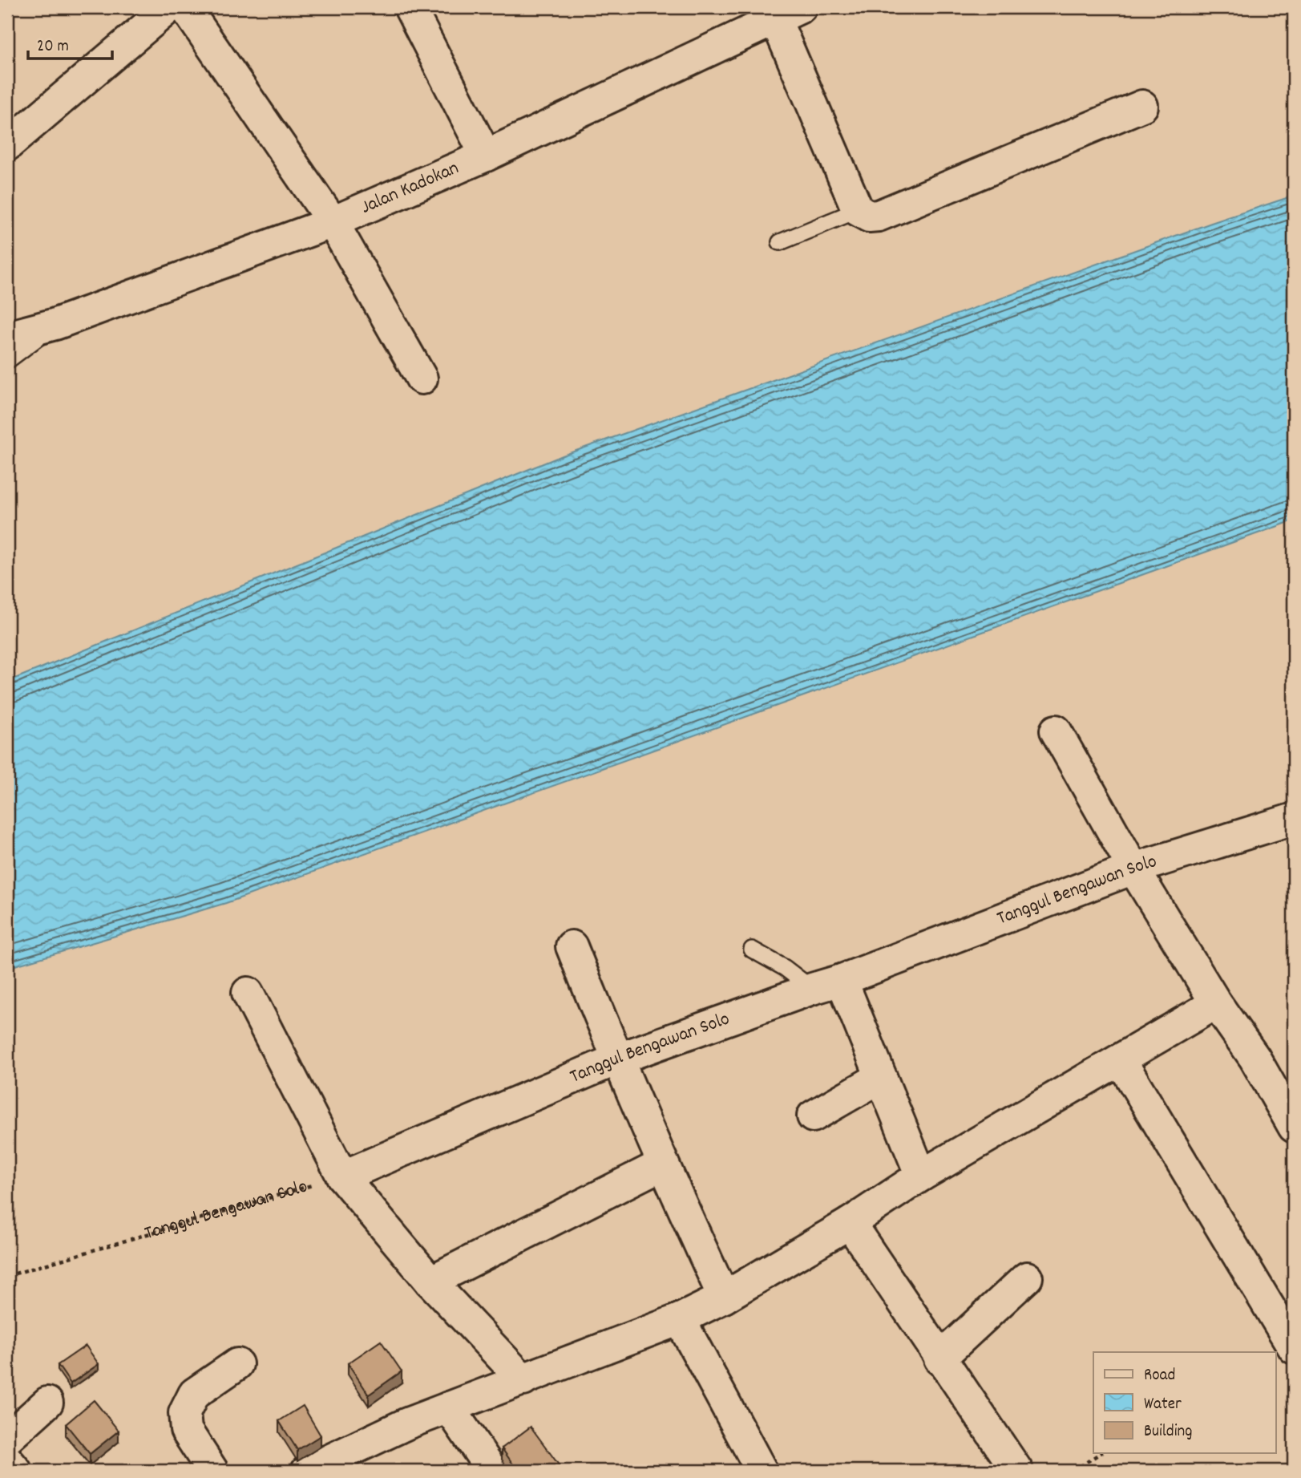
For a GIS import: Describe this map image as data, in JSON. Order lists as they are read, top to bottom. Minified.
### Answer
{"streets":{"street":["Jalan Kadokan","Tanggul Bengawan Solo"]},"legend":["Road","Water","Building"],"scale_bar":"20 m"}
